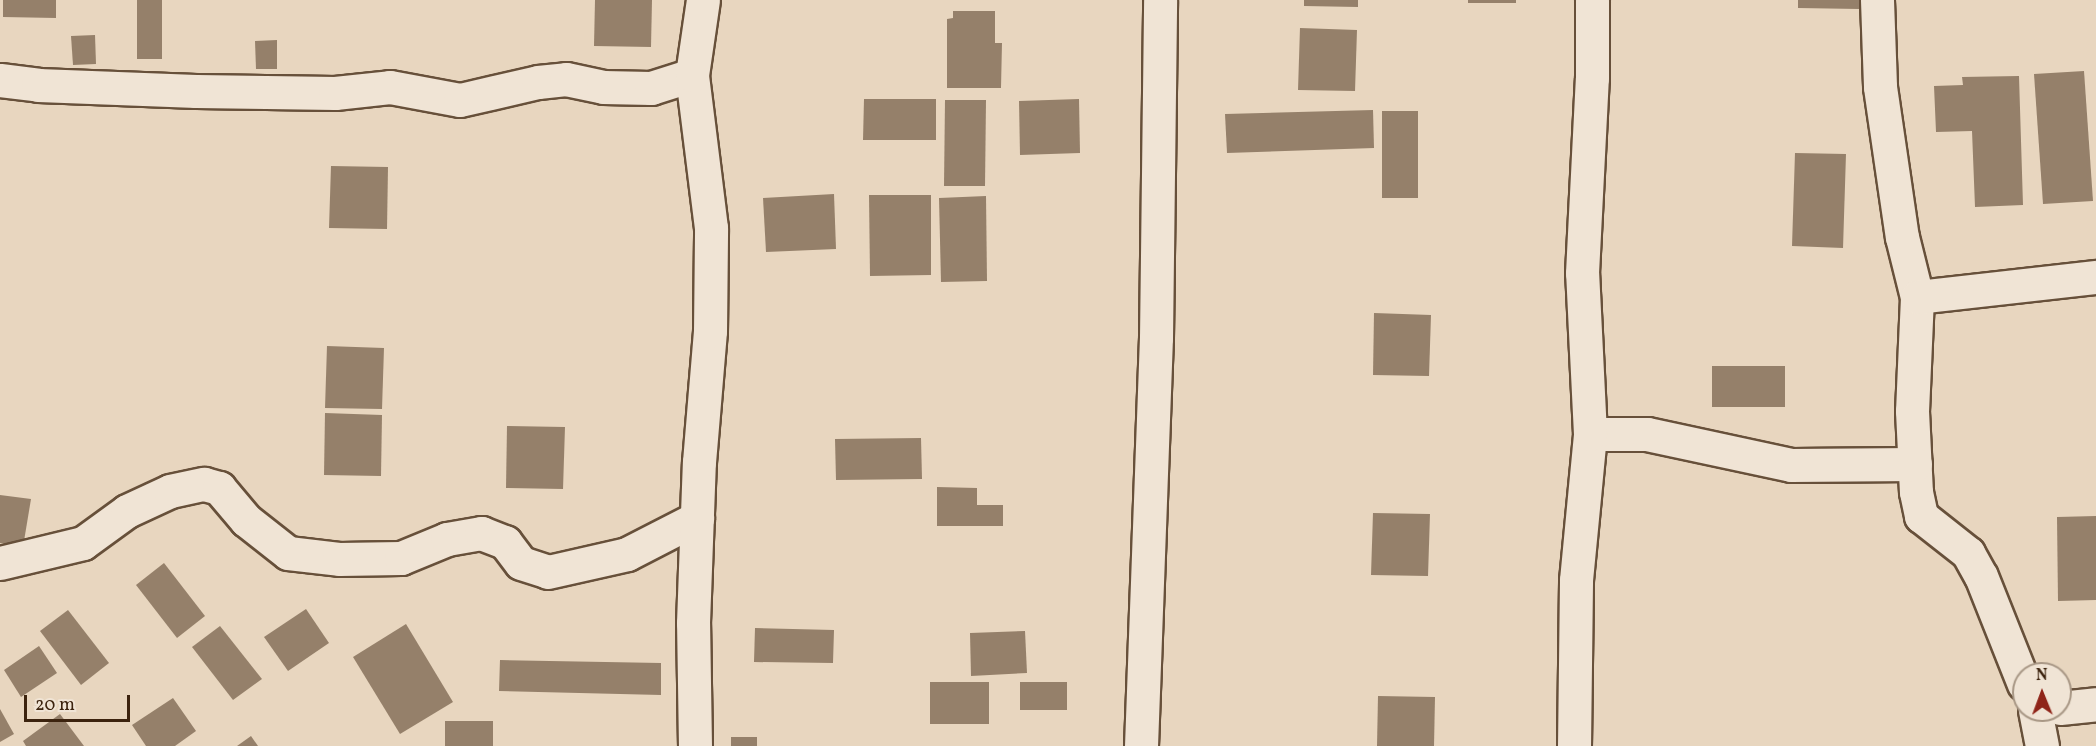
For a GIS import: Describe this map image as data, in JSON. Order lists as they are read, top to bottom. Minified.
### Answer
{"scale_bar":"20 m","north":"top"}
